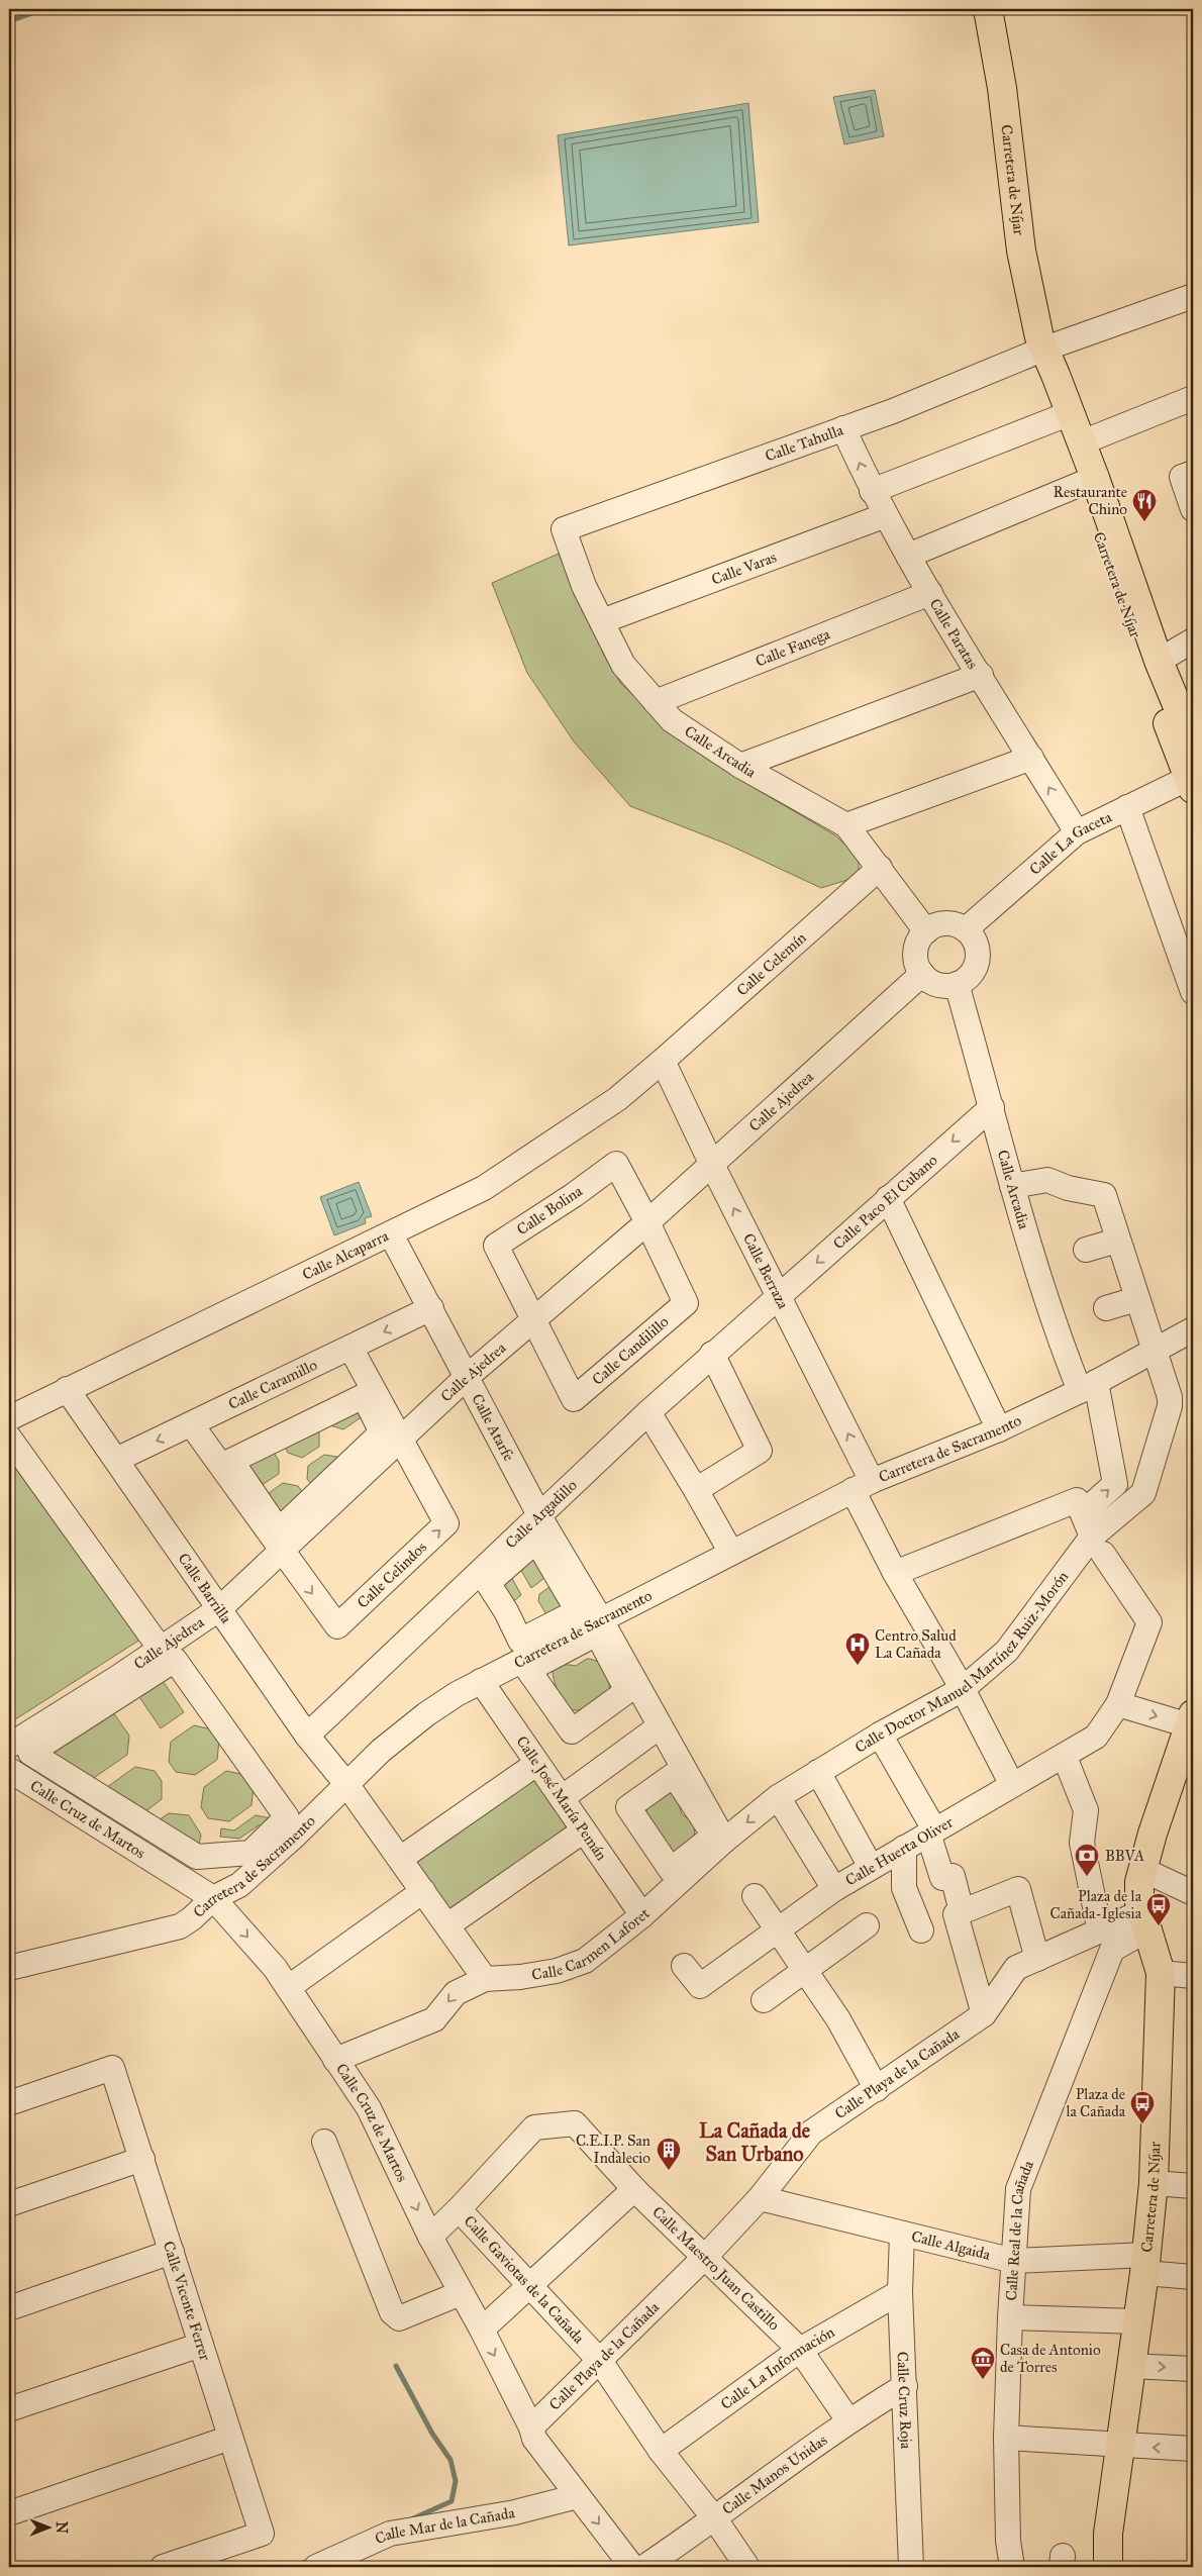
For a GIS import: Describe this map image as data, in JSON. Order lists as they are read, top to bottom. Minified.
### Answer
{"streets":{"main road":["Carretera de Níjar"],"street":["Calle Tahulla","Calle Varas","Calle Paratas","Calle Fanega","Calle Arcadia","Calle La Gaceta","Calle Celemín","Calle Ajedrea","Calle Paco El Cubano","Calle Bolina","Calle Alcaparra","Calle Berraza","Calle Candilillo","Calle Caramillo","Calle Atarfe","Carretera de Sacramento","Calle Argadillo","Calle Celindos","Calle Barrilla","Calle Doctor Manuel Martínez Ruiz-Morón","Calle José María Pemán","Calle Cruz de Martos","Calle Huerta Oliver","Calle Carmen Laforet","Calle Playa de la Cañada","Calle Real de la Cañada","Calle Algaida","Calle Maestro Juan Castillo","Calle Gaviotas de la Cañada","Calle Vicente Ferrer","Calle La Información","Calle Cruz Roja","Calle Manos Unidas","Calle Mar de la Cañada"]},"crossings":[["Carretera de Níjar","Calle Tahulla"],["Carretera de Níjar","Calle La Gaceta"],["Carretera de Níjar","Calle Playa de la Cañada"],["Carretera de Níjar","Calle Real de la Cañada"],["Carretera de Níjar","Calle Algaida"],["Calle Tahulla","Calle Paratas"],["Calle Tahulla","Calle Arcadia"],["Calle Varas","Calle Paratas"],["Calle Varas","Calle Arcadia"],["Calle Paratas","Calle Fanega"],["Calle Paratas","Calle La Gaceta"],["Calle Fanega","Calle Arcadia"],["Calle Arcadia","Calle La Gaceta"],["Calle Arcadia","Calle Celemín"],["Calle Arcadia","Calle Ajedrea"],["Calle Arcadia","Calle Paco El Cubano"],["Calle Arcadia","Carretera de Sacramento"],["Calle Arcadia","Calle Doctor Manuel Martínez Ruiz-Morón"],["Calle Arcadia","Calle Huerta Oliver"],["Calle La Gaceta","Calle Ajedrea"],["Calle Celemín","Calle Alcaparra"],["Calle Celemín","Calle Berraza"],["Calle Ajedrea","Calle Bolina"],["Calle Ajedrea","Calle Berraza"],["Calle Ajedrea","Calle Candilillo"],["Calle Ajedrea","Calle Atarfe"],["Calle Ajedrea","Calle Celindos"],["Calle Ajedrea","Calle Barrilla"],["Calle Paco El Cubano","Calle Berraza"],["Calle Paco El Cubano","Calle Argadillo"],["Calle Bolina","Calle Candilillo"],["Calle Alcaparra","Calle Berraza"],["Calle Alcaparra","Calle Atarfe"],["Calle Alcaparra","Calle Barrilla"],["Calle Berraza","Carretera de Sacramento"],["Calle Berraza","Calle Argadillo"],["Calle Berraza","Calle Doctor Manuel Martínez Ruiz-Morón"],["Calle Berraza","Calle Huerta Oliver"],["Calle Caramillo","Calle Atarfe"],["Calle Caramillo","Calle Barrilla"],["Calle Atarfe","Carretera de Sacramento"],["Calle Atarfe","Calle Argadillo"],["Calle Atarfe","Calle Carmen Laforet"],["Carretera de Sacramento","Calle Barrilla"],["Carretera de Sacramento","Calle Doctor Manuel Martínez Ruiz-Morón"],["Carretera de Sacramento","Calle José María Pemán"],["Carretera de Sacramento","Calle Cruz de Martos"],["Calle Argadillo","Calle Barrilla"],["Calle Barrilla","Calle Carmen Laforet"],["Calle Doctor Manuel Martínez Ruiz-Morón","Calle Huerta Oliver"],["Calle Doctor Manuel Martínez Ruiz-Morón","Calle Carmen Laforet"],["Calle José María Pemán","Calle Carmen Laforet"],["Calle Cruz de Martos","Calle Carmen Laforet"],["Calle Cruz de Martos","Calle Playa de la Cañada"],["Calle Cruz de Martos","Calle Mar de la Cañada"],["Calle Playa de la Cañada","Calle Real de la Cañada"],["Calle Playa de la Cañada","Calle Algaida"],["Calle Playa de la Cañada","Calle Maestro Juan Castillo"],["Calle Playa de la Cañada","Calle Gaviotas de la Cañada"],["Calle Real de la Cañada","Calle Algaida"],["Calle Algaida","Calle Cruz Roja"],["Calle Maestro Juan Castillo","Calle Gaviotas de la Cañada"],["Calle Maestro Juan Castillo","Calle La Información"],["Calle Maestro Juan Castillo","Calle Manos Unidas"],["Calle Gaviotas de la Cañada","Calle La Información"],["Calle Gaviotas de la Cañada","Calle Manos Unidas"],["Calle La Información","Calle Cruz Roja"],["Calle Cruz Roja","Calle Manos Unidas"]],"one_way":["Calle Paco El Cubano","Calle Caramillo","Calle Cruz de Martos"],"districts":["La Cañada de San Urbano"],"places":{"restaurant":["Restaurante Chino"],"hospital":["Centro Salud La Cañada"],"bank":["BBVA"],"bus stop":["Plaza de la Cañada-Iglesia","Plaza de la Cañada"],"building":["C.E.I.P. San Indalecio"],"museum":["Casa de Antonio de Torres"]},"north":"right"}
